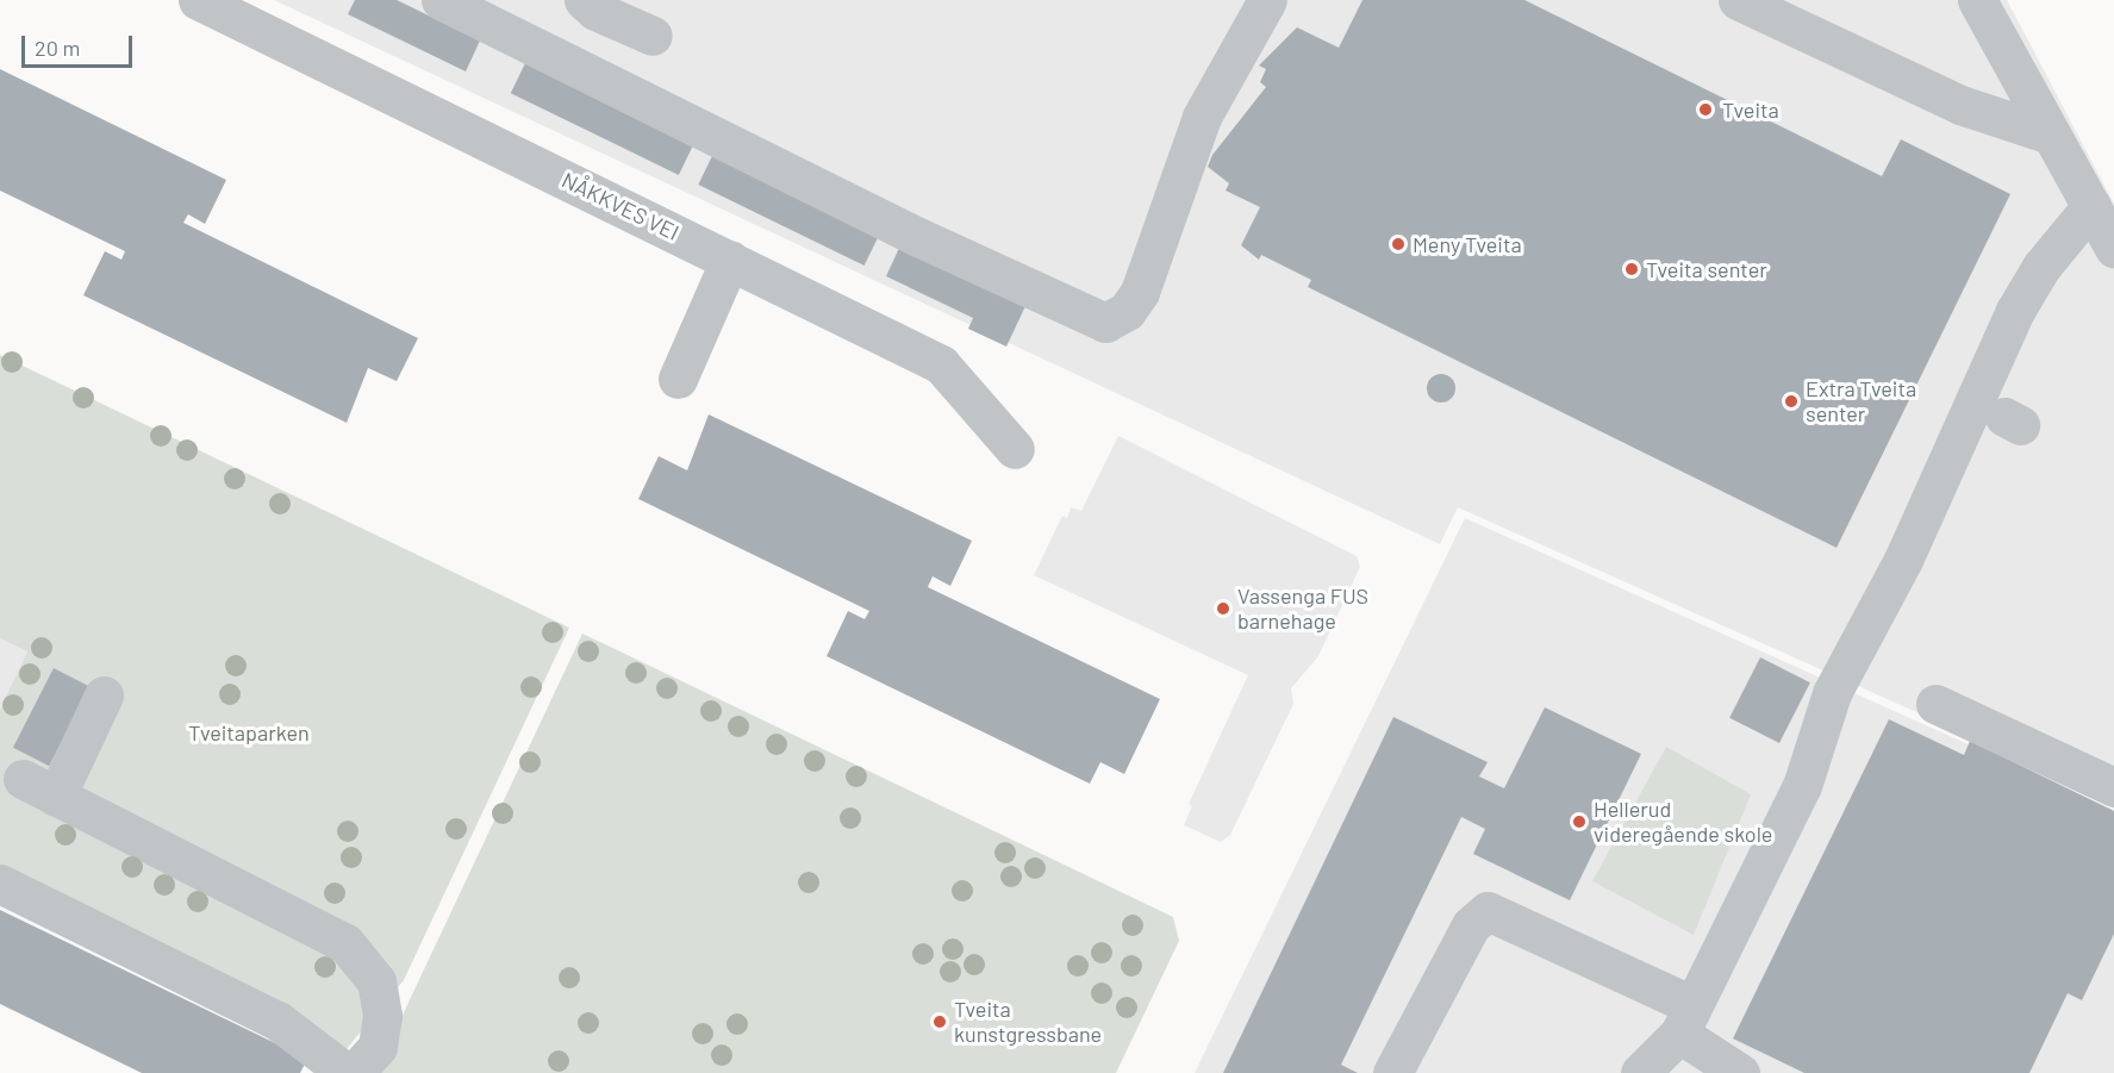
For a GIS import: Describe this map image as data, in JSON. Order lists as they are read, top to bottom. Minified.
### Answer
{"streets":{"street":["NÅKKVES VEI"]},"parks":["Tveitaparken"],"places":["Tveita","Meny Tveita","Tveita senter","Extra Tveita senter","Vassenga FUS barnehage","Hellerud videregående skole","Tveita kunstgressbane"],"scale_bar":"20 m"}
